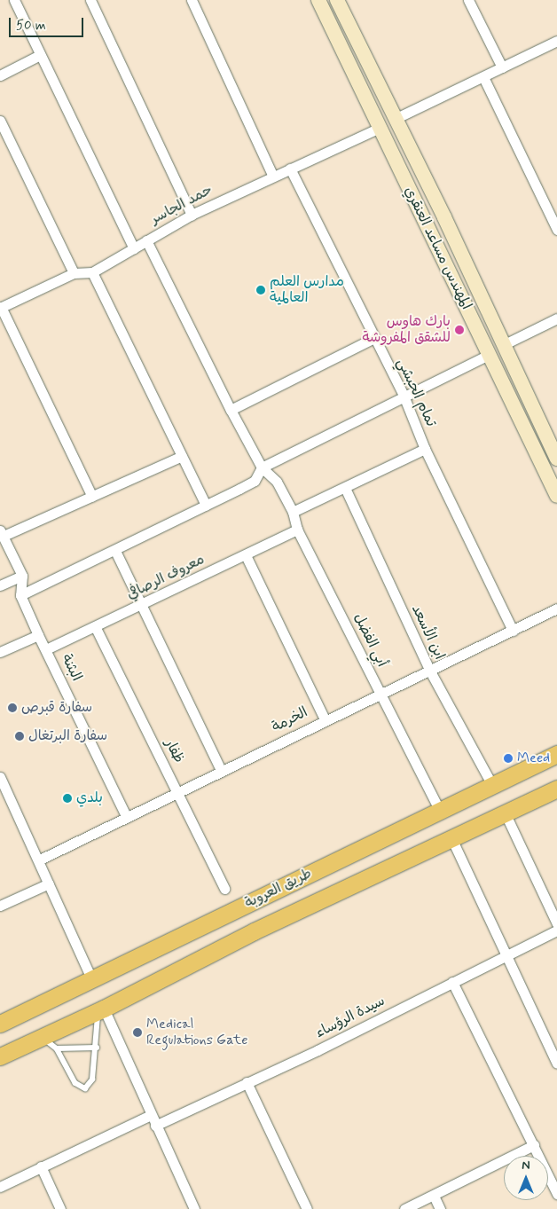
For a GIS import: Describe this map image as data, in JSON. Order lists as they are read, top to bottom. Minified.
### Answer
{"streets":{"main road":["طريق العروبة"],"street":["حمد الجاسر","المهندس مساعد العنقري","تمام الحبشي","معروف الرصافي","ابن الأسعد","أبي الفضل","البثنة","الخرمة","ظفار","سيدة الرؤساء"]},"crossings":[["حمد الجاسر","المهندس مساعد العنقري"],["حمد الجاسر","تمام الحبشي"],["تمام الحبشي","الخرمة"],["معروف الرصافي","أبي الفضل"],["معروف الرصافي","البثنة"],["معروف الرصافي","ظفار"],["ابن الأسعد","الخرمة"],["ابن الأسعد","طريق العروبة"],["أبي الفضل","الخرمة"],["أبي الفضل","طريق العروبة"],["البثنة","الخرمة"],["الخرمة","ظفار"]],"places":["مدارس العلم العالمية","بارك هاوس للشقق المفروشة","سفارة قبرص","سفارة البرتغال","Meed","بلدي","Medical Regulations Gate"],"scale_bar":"50 m","north":"top"}
